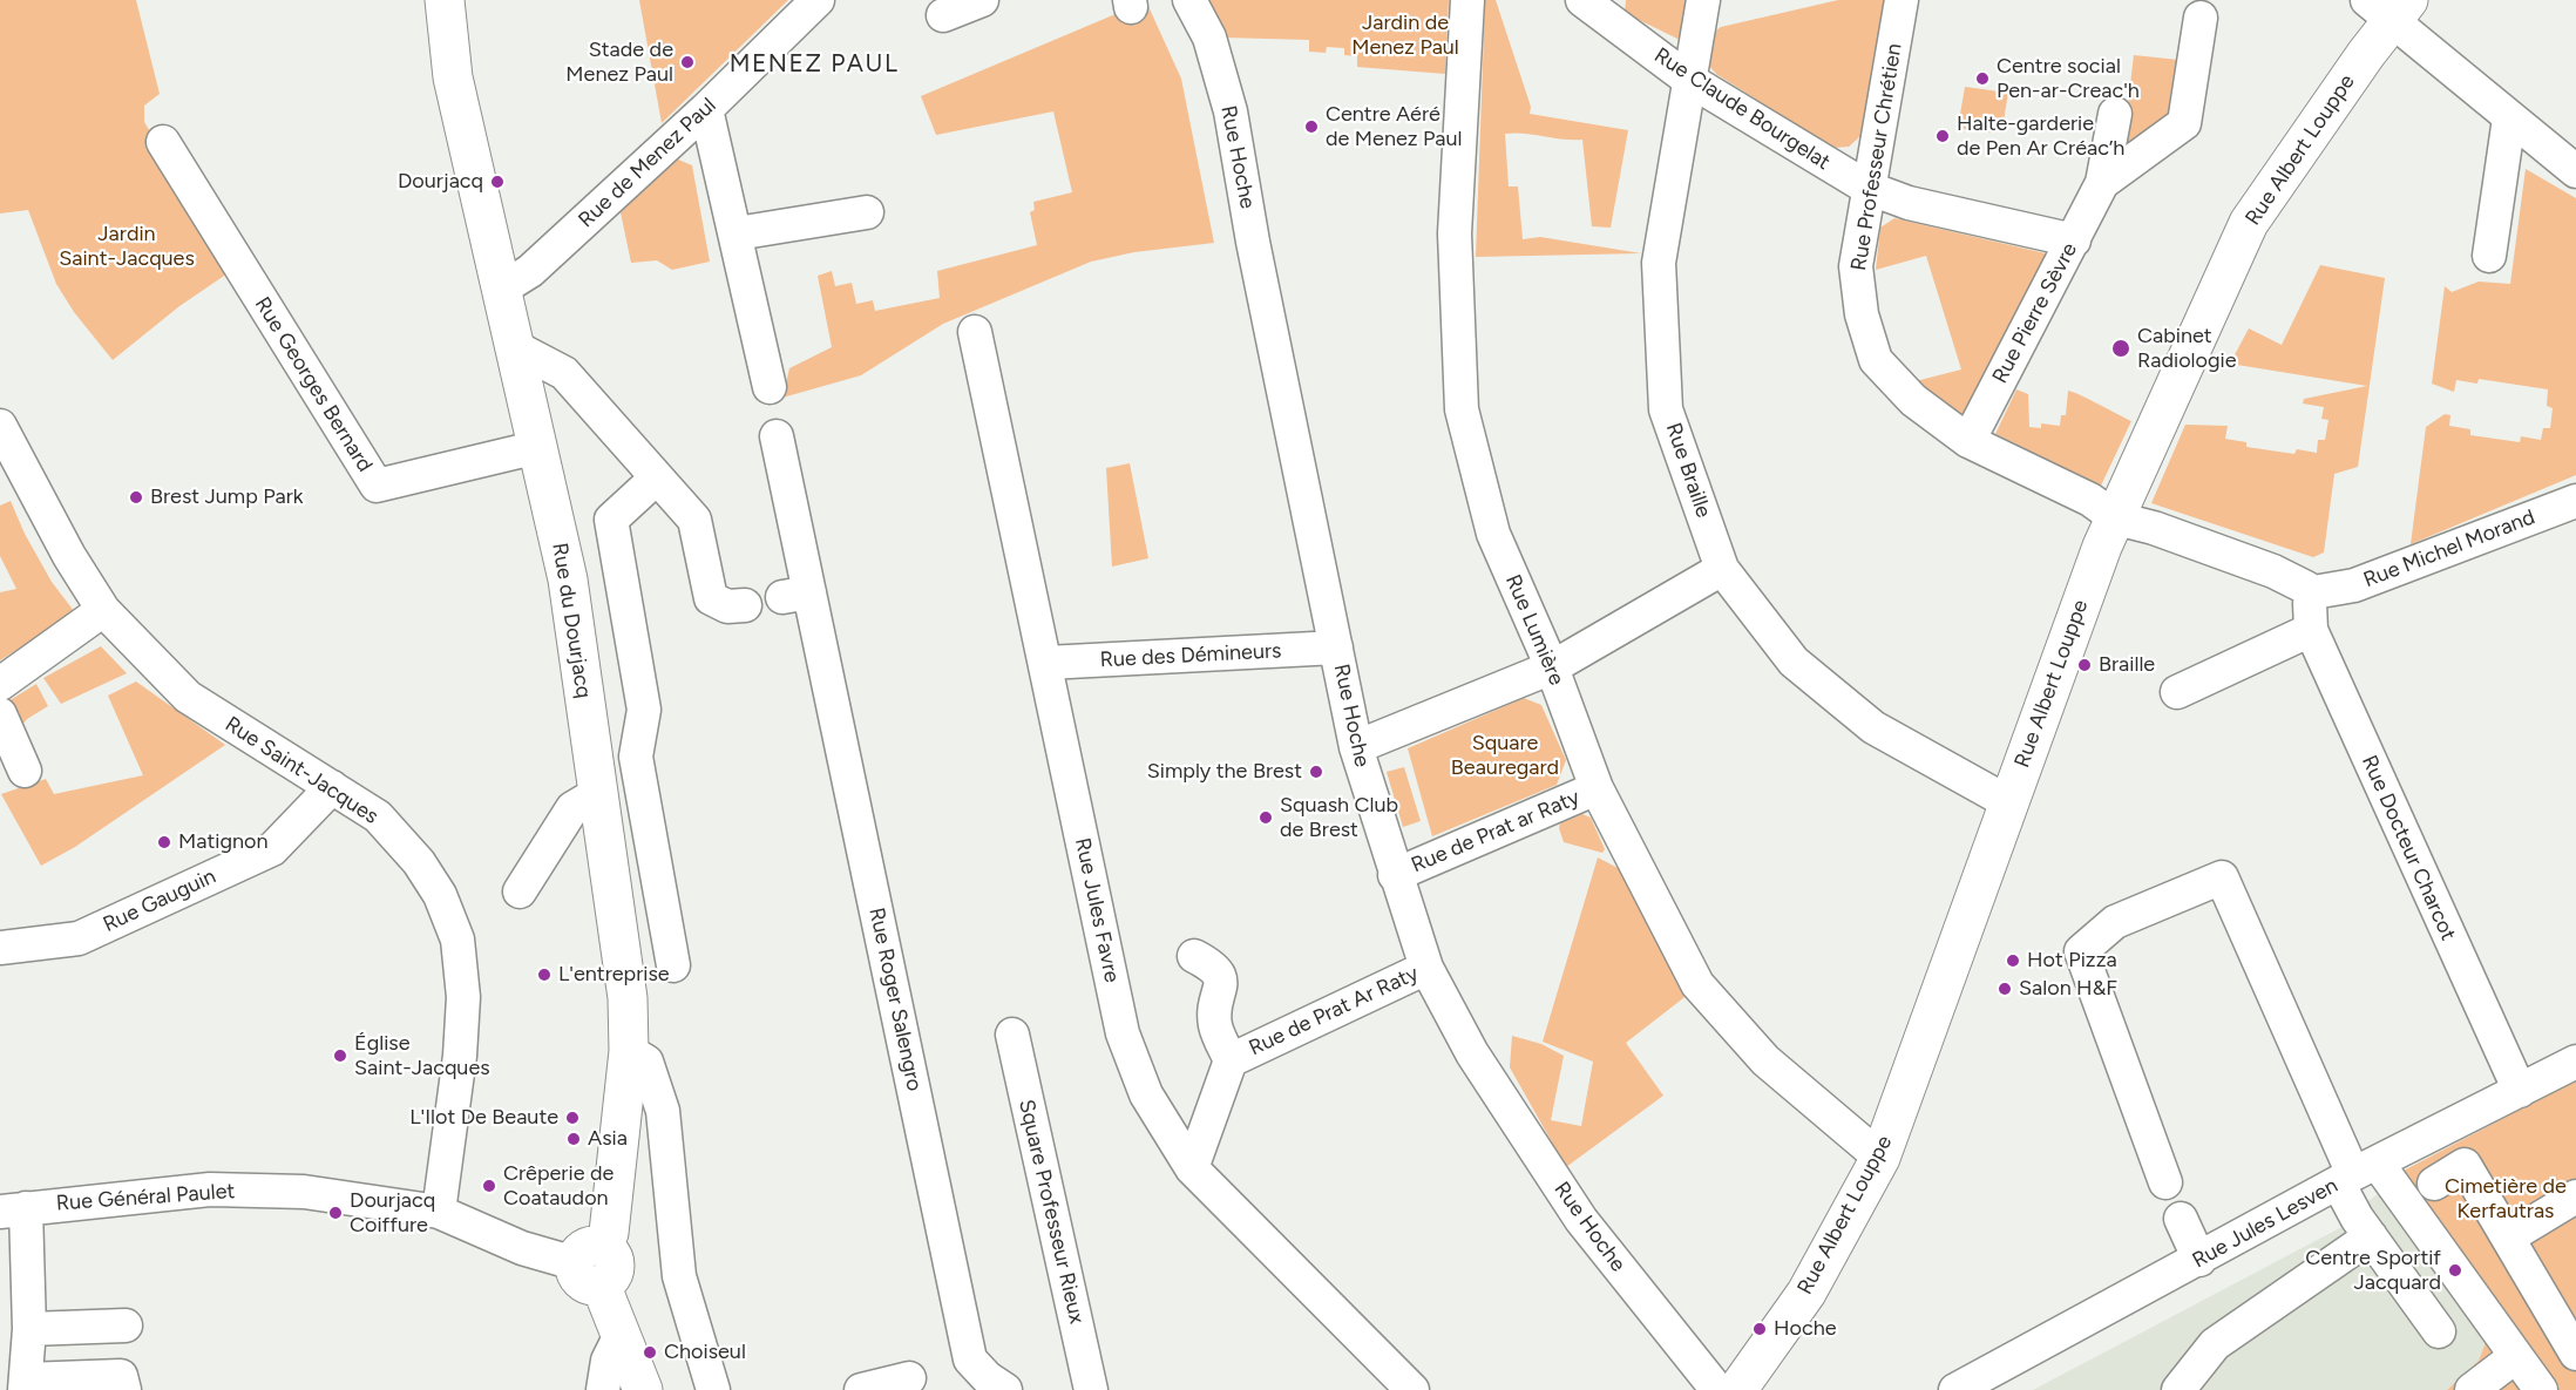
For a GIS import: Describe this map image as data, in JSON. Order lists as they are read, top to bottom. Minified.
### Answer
{"streets":{"main road":["Rue Albert Louppe","Rue du Dourjacq"],"street":["Rue Claude Bourgelat","Rue Hoche","Rue Professeur Chrétien","Rue de Menez Paul","Rue Pierre Sèvre","Rue Georges Bernard","Rue Braille","Rue Michel Morand","Rue Lumière","Rue des Démineurs","Rue Saint-Jacques","Rue de Prat ar Raty","Rue Docteur Charcot","Rue Gauguin","Rue Jules Favre","Rue Roger Salengro","Rue de Prat Ar Raty","Rue Général Paulet","Square Professeur Rieux","Rue Jules Lesven"]},"crossings":[["Rue Claude Bourgelat","Rue Professeur Chrétien"],["Rue Claude Bourgelat","Rue Pierre Sèvre"],["Rue Claude Bourgelat","Rue Braille"],["Rue Albert Louppe","Rue Professeur Chrétien"],["Rue Albert Louppe","Rue Braille"],["Rue Albert Louppe","Rue Lumière"],["Rue Hoche","Rue des Démineurs"],["Rue Hoche","Rue de Prat ar Raty"],["Rue Hoche","Rue de Prat Ar Raty"],["Rue Professeur Chrétien","Rue Pierre Sèvre"],["Rue de Menez Paul","Rue du Dourjacq"],["Rue Georges Bernard","Rue du Dourjacq"],["Rue Michel Morand","Rue Docteur Charcot"],["Rue du Dourjacq","Rue Général Paulet"],["Rue Lumière","Rue de Prat ar Raty"],["Rue des Démineurs","Rue Jules Favre"],["Rue Saint-Jacques","Rue Gauguin"],["Rue Saint-Jacques","Rue Général Paulet"],["Rue Docteur Charcot","Rue Jules Lesven"],["Rue Jules Favre","Rue de Prat Ar Raty"]],"districts":["MENEZ PAUL"],"parks":["Jardin de Menez Paul","Jardin Saint-Jacques","Square Beauregard","Cimetière de Kerfautras"],"places":["Stade de Menez Paul","Centre social Pen-ar-Creac'h","Centre Aéré de Menez Paul","Halte-garderie de Pen Ar Créac’h","Dourjacq","Cabinet Radiologie","Brest Jump Park","Braille","Simply the Brest","Squash Club de Brest","Matignon","Hot Pizza","L'entreprise","Salon H&F","Église Saint-Jacques","L'Ilot De Beaute","Asia","Crêperie de Coataudon","Dourjacq Coiffure","Centre Sportif Jacquard","Hoche","Choiseul"]}
